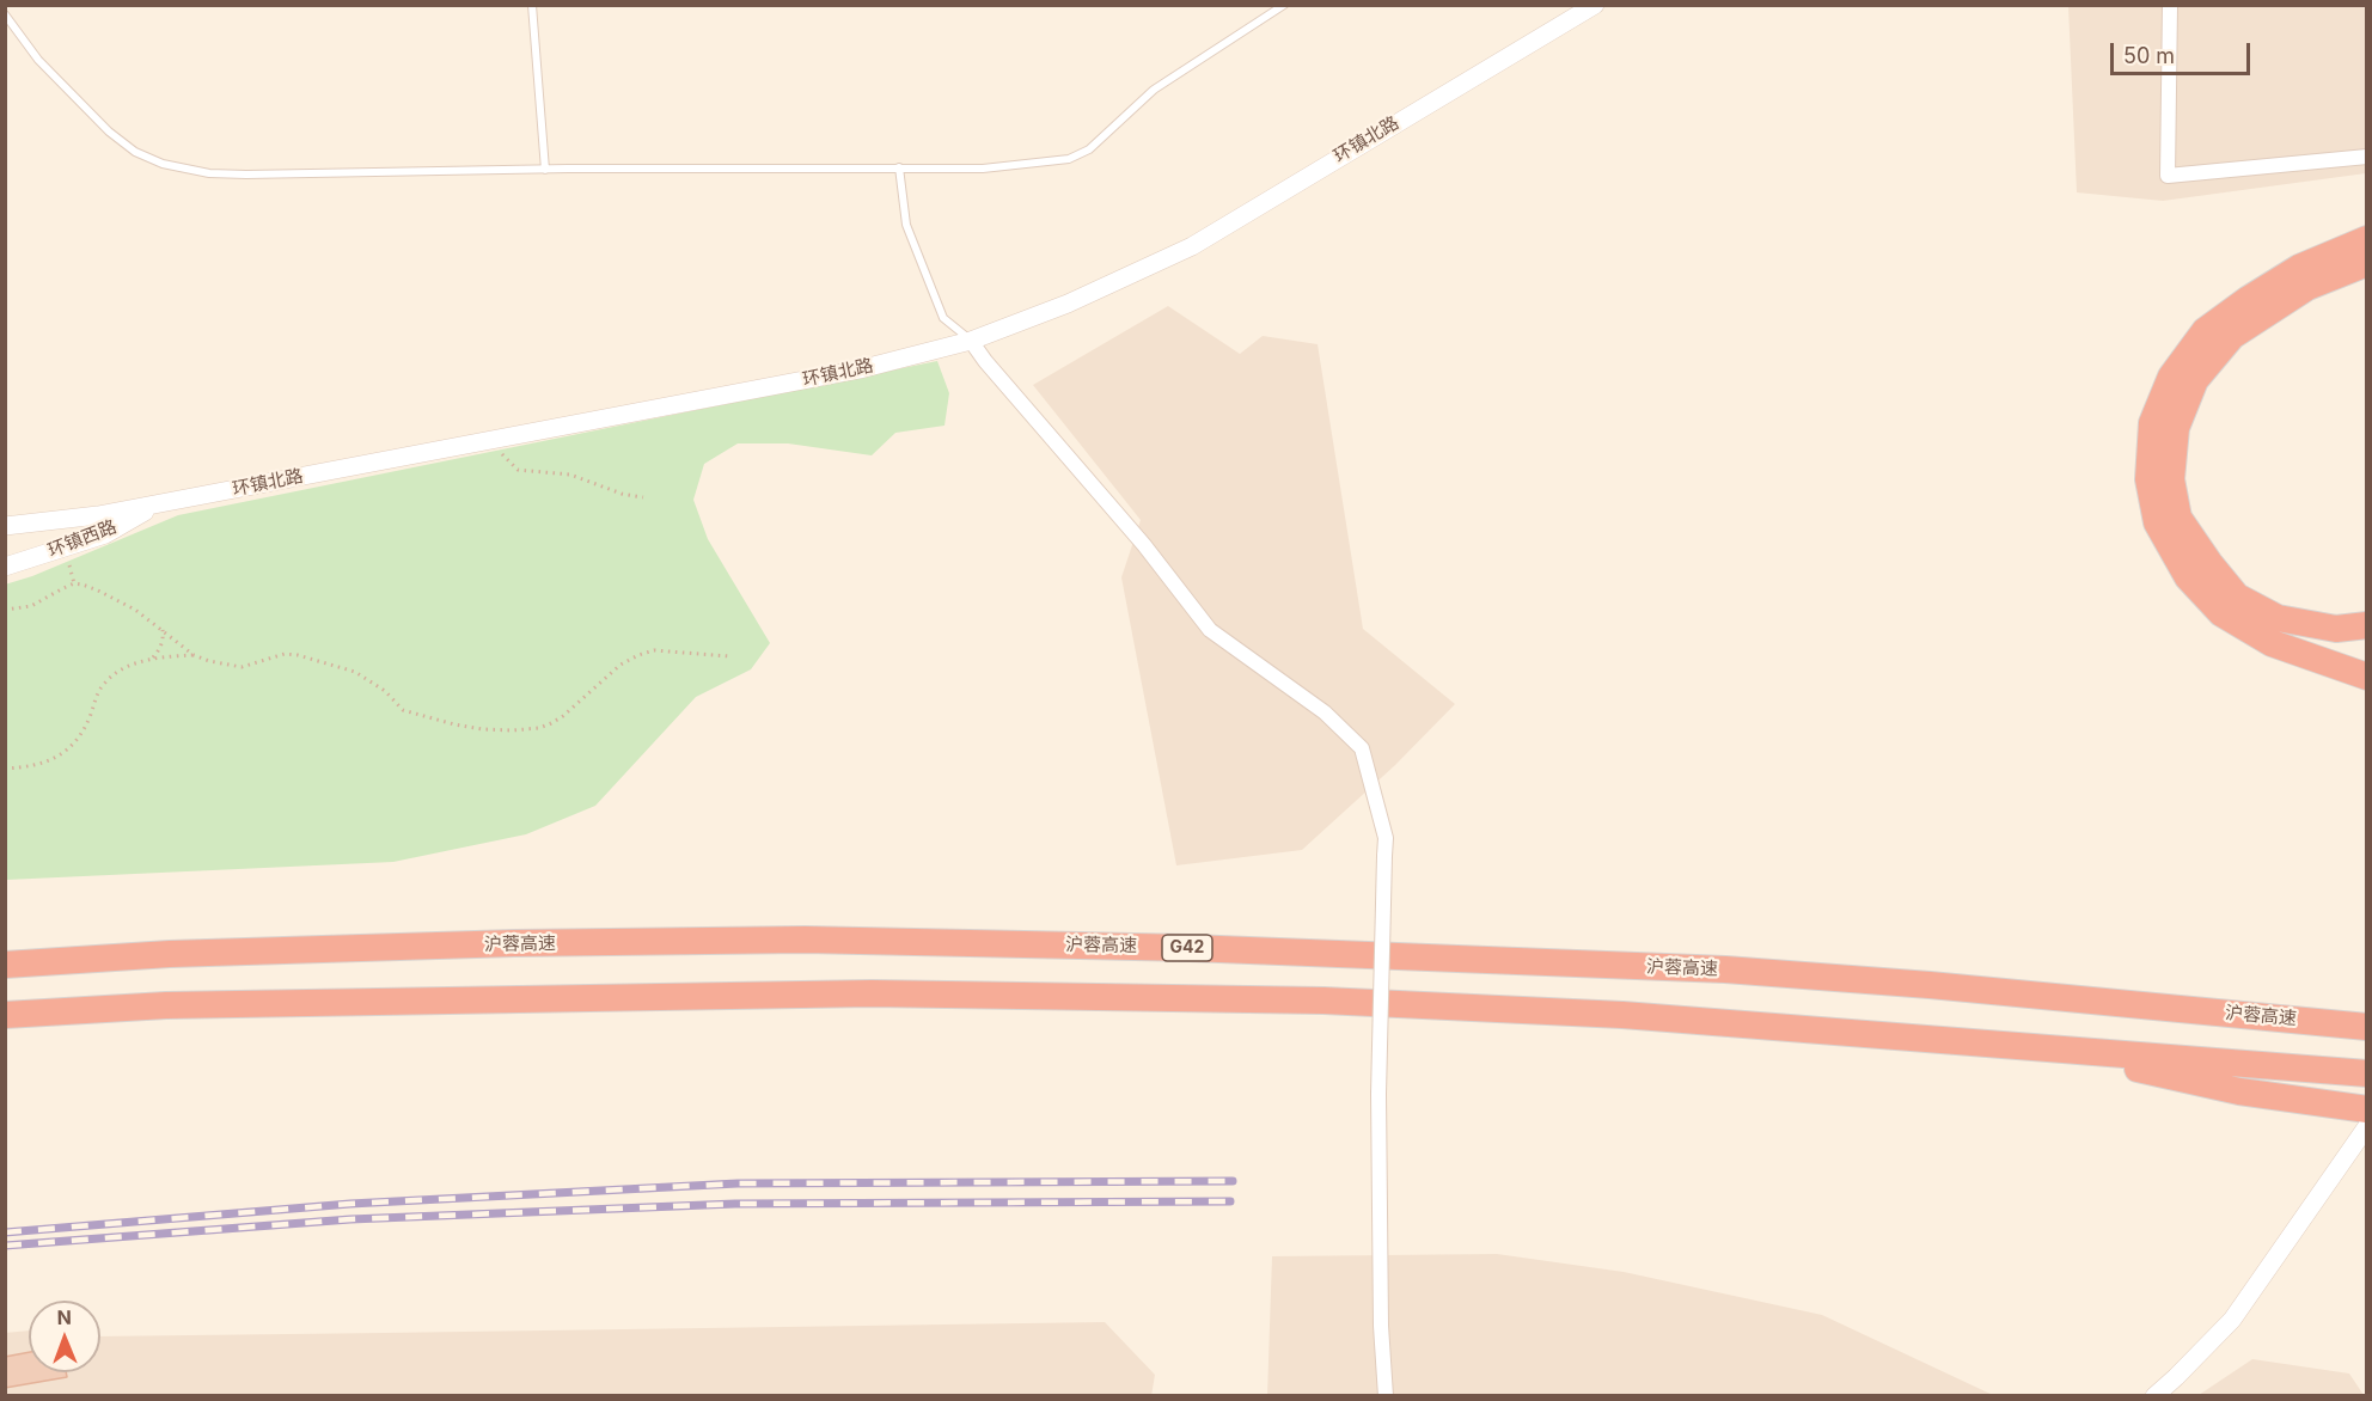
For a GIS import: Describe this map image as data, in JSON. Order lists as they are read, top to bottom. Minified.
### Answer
{"streets":{"highway":["沪蓉高速","G42"],"street":["环镇北路","环镇西路"]},"crossings":[["环镇北路","环镇西路"]],"scale_bar":"50 m","north":"top"}
